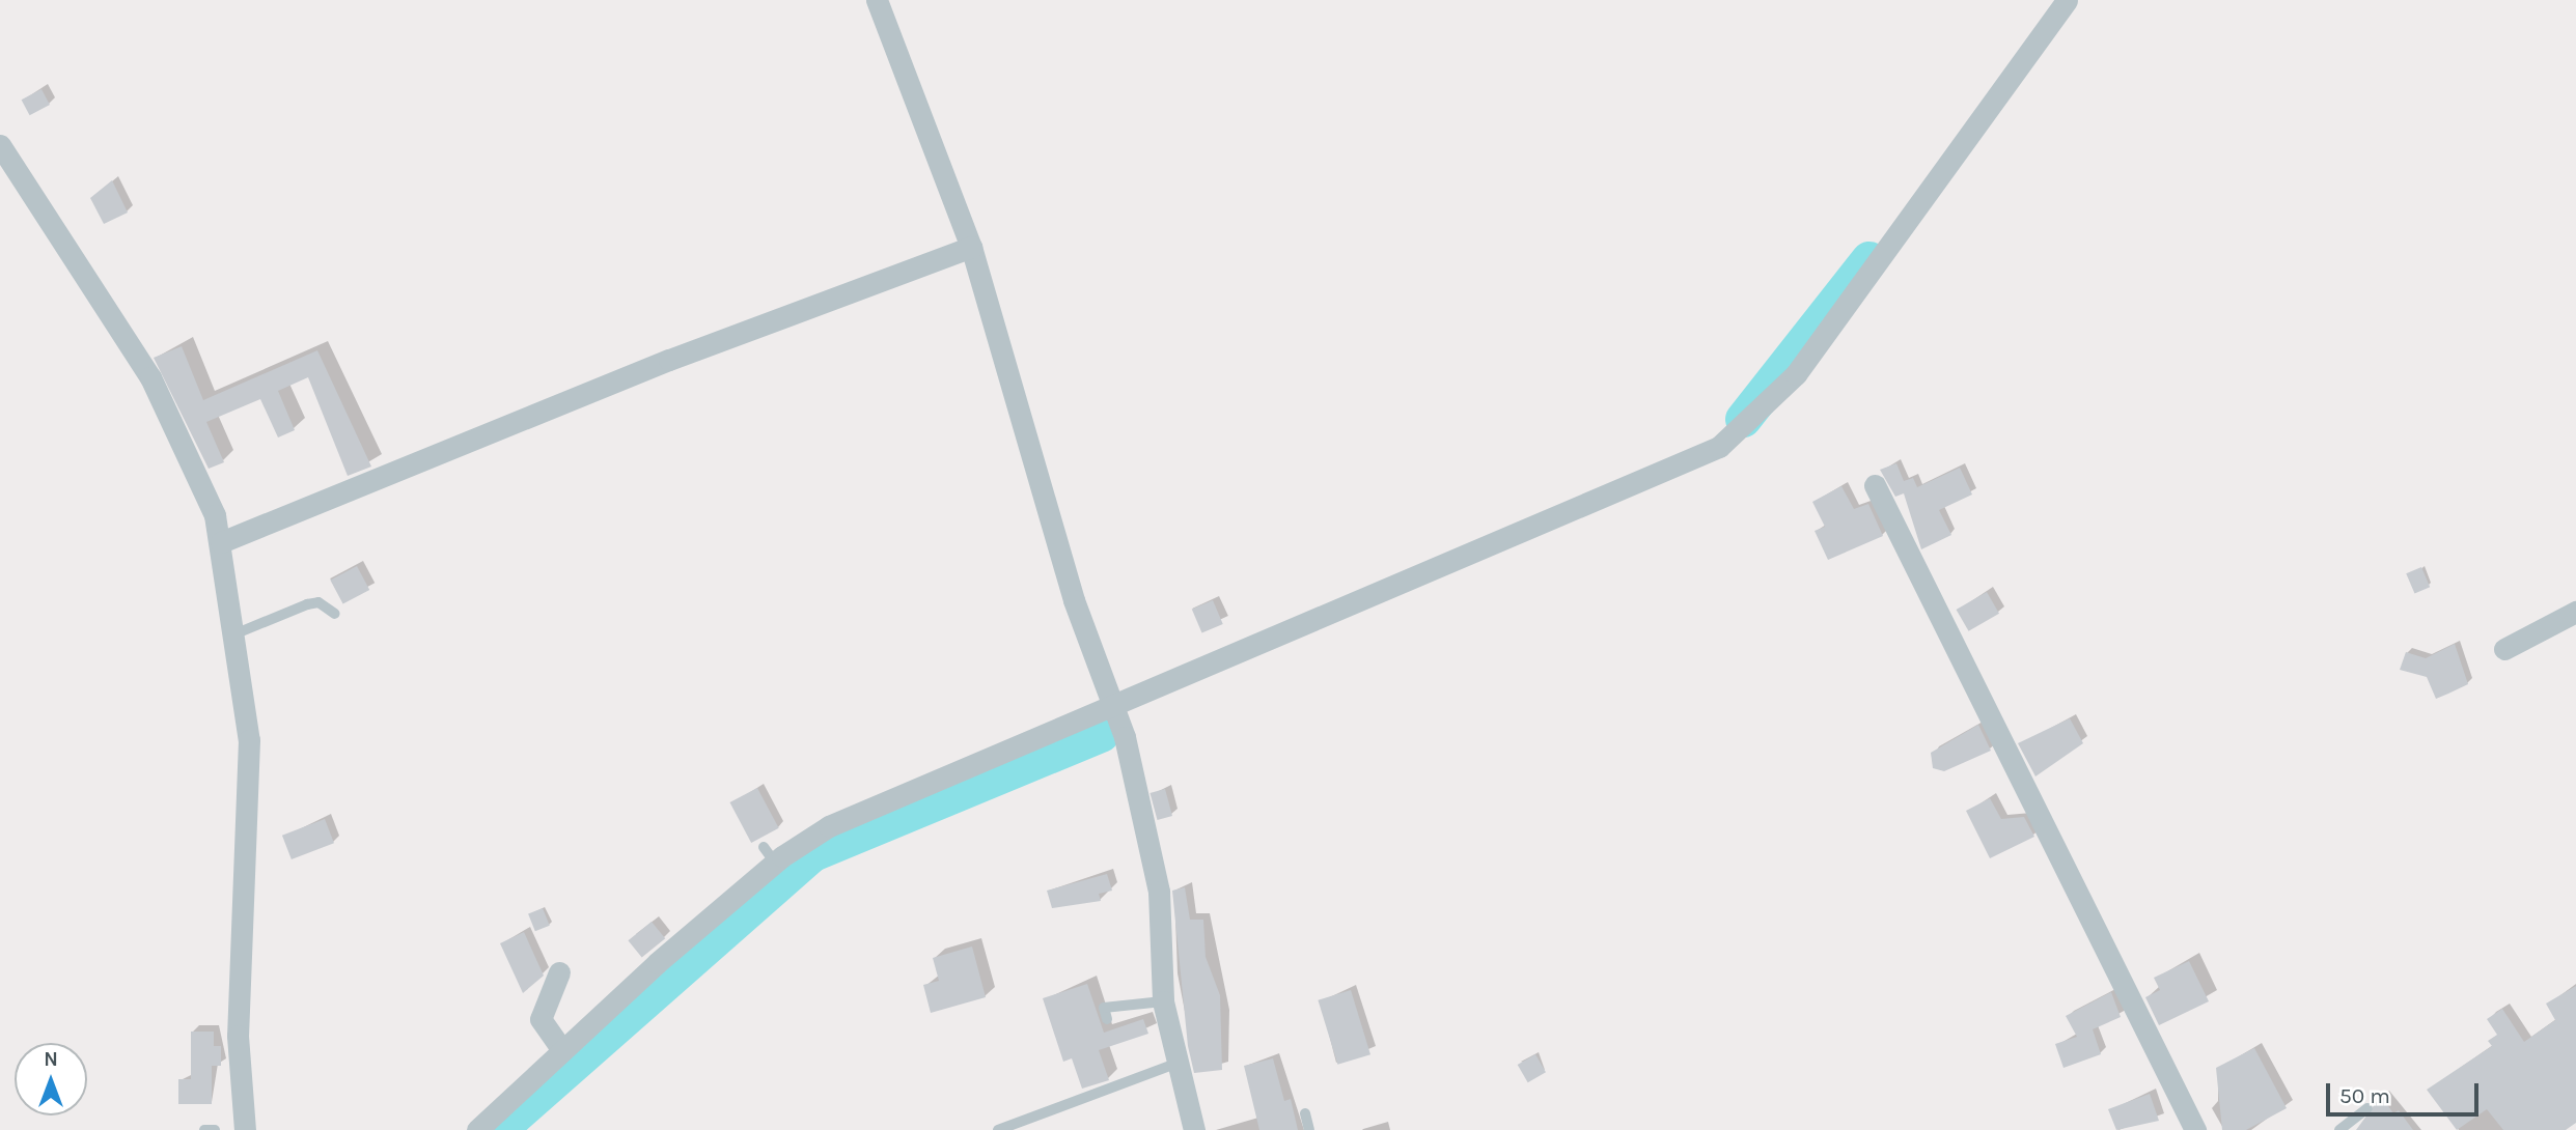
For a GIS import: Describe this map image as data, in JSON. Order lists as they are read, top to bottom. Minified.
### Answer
{"scale_bar":"50 m","north":"top"}
